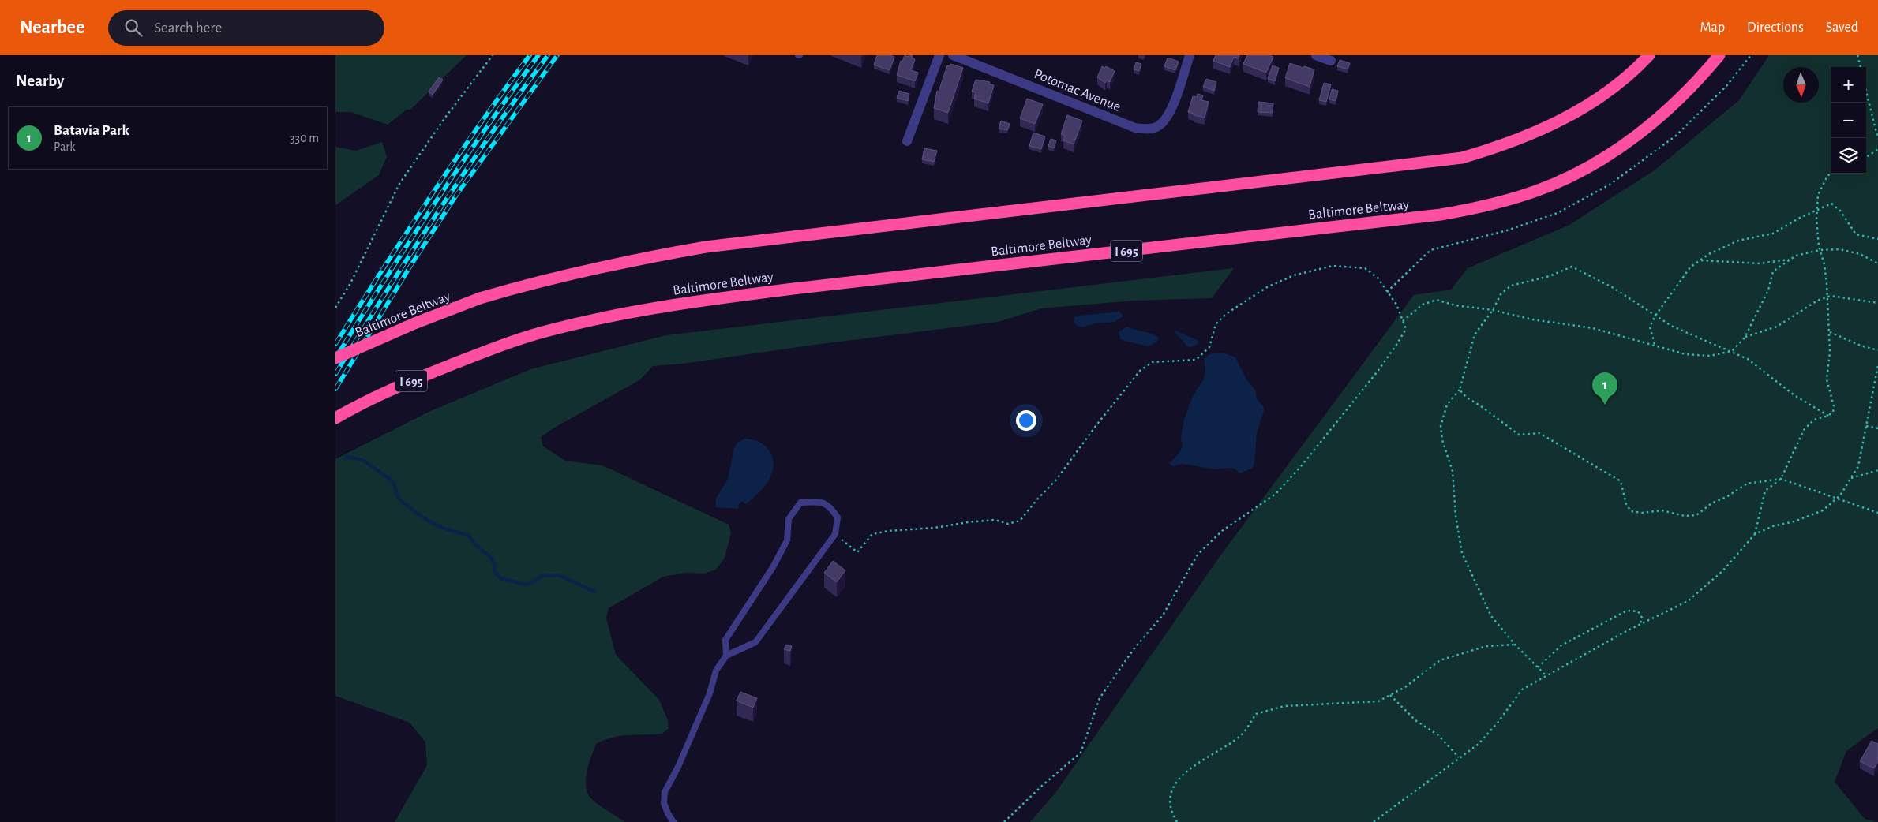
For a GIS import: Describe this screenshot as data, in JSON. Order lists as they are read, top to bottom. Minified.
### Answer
{"streets":{"highway":["Baltimore Beltway","I 695"],"street":["Potomac Avenue"]},"north":"bottom","page":{"header":"Nearbee","search":"Search here","nav":["Map","Directions","Saved"],"heading":"Nearby","map_buttons":["+","−"],"list":[{"mark":"1","name":"Batavia Park","note":"Park","value":"330 m"}],"pins":"1"}}
